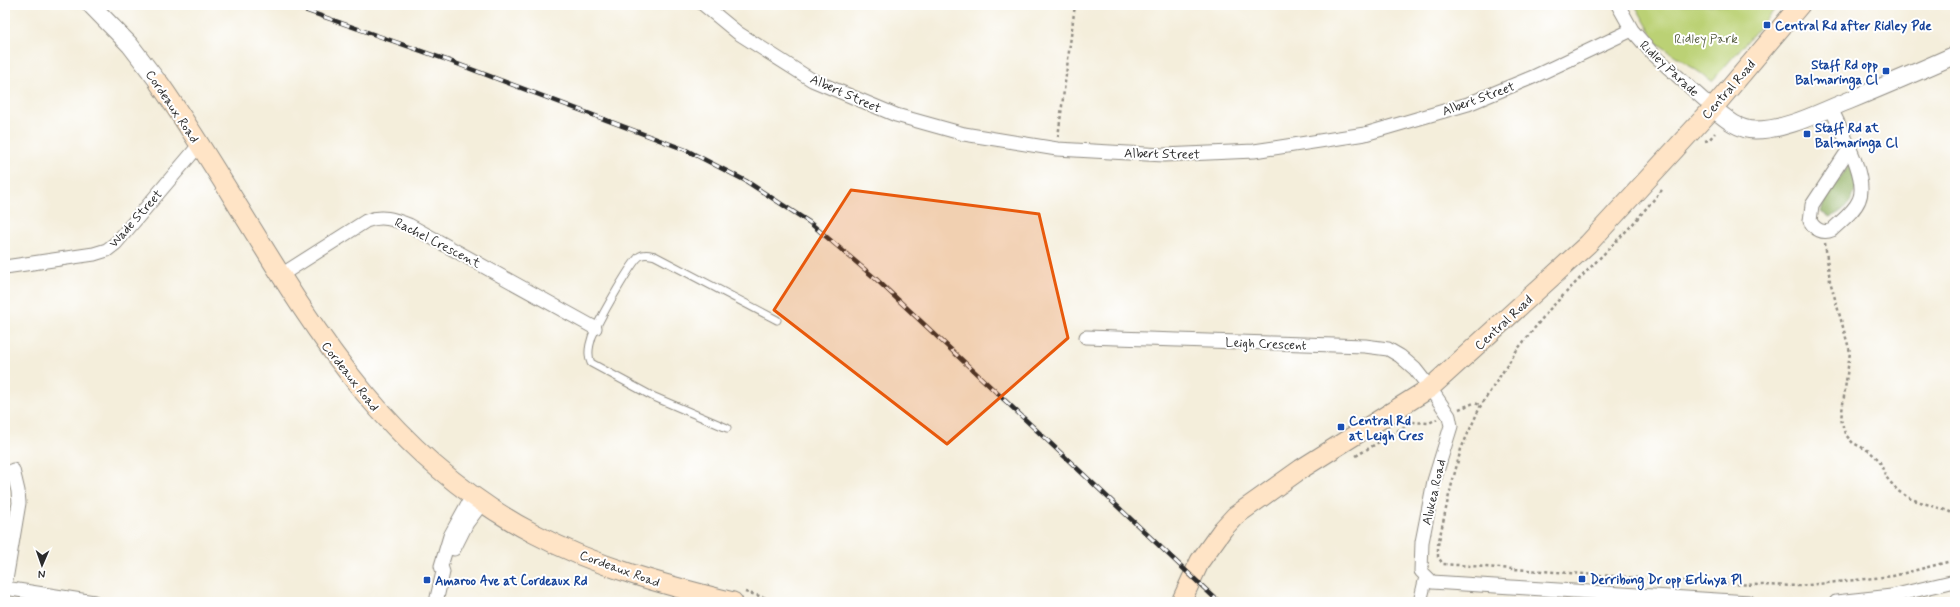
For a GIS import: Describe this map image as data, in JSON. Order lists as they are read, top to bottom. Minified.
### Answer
{"streets":{"main road":["Central Road","Cordeaux Road"],"street":["Ridley Parade","Albert Street","Wade Street","Rachel Crescent","Leigh Crescent","Alukea Road"]},"crossings":[["Ridley Parade","Central Road"],["Ridley Parade","Albert Street"],["Central Road","Leigh Crescent"],["Cordeaux Road","Wade Street"],["Cordeaux Road","Rachel Crescent"]],"parks":["Ridley Park"],"places":{"transit":["Central Rd after Ridley Pde","Staff Rd opp Balmaringa Cl","Staff Rd at Balmaringa Cl","Central Rd at Leigh Cres","Derribong Dr opp Erlinya Pl","Amaroo Ave at Cordeaux Rd"]},"north":"bottom"}
